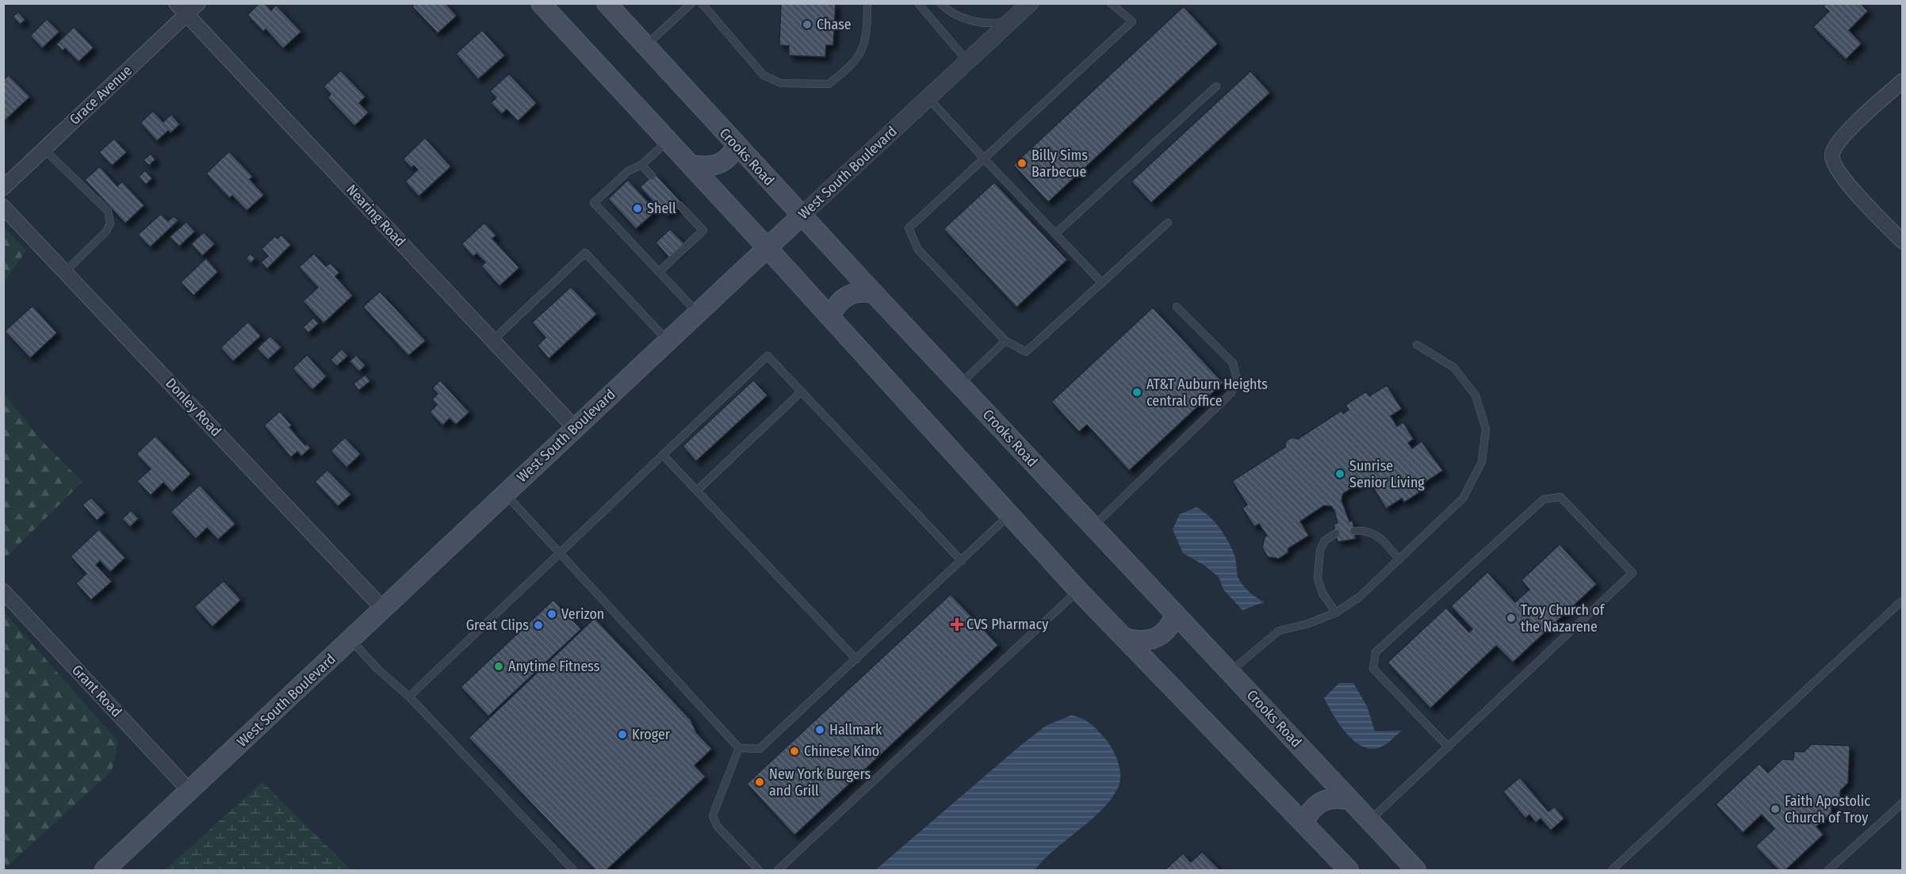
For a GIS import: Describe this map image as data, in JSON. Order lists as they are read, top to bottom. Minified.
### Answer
{"streets":{"main road":["Crooks Road","West South Boulevard"],"street":["Grace Avenue","Nearing Road","Donley Road","Grant Road"]},"crossings":[["Grace Avenue","Nearing Road"],["Crooks Road","West South Boulevard"],["West South Boulevard","Nearing Road"],["West South Boulevard","Donley Road"],["West South Boulevard","Grant Road"]],"places":{"other":["Chase","Billy Sims Barbecue","Shell","AT&T Auburn Heights central office","Sunrise Senior Living","Verizon","Troy Church of the Nazarene","Great Clips","Anytime Fitness","Hallmark","Kroger","Chinese Kino","New York Burgers and Grill","Faith Apostolic Church of Troy"],"health":["CVS Pharmacy"]}}
